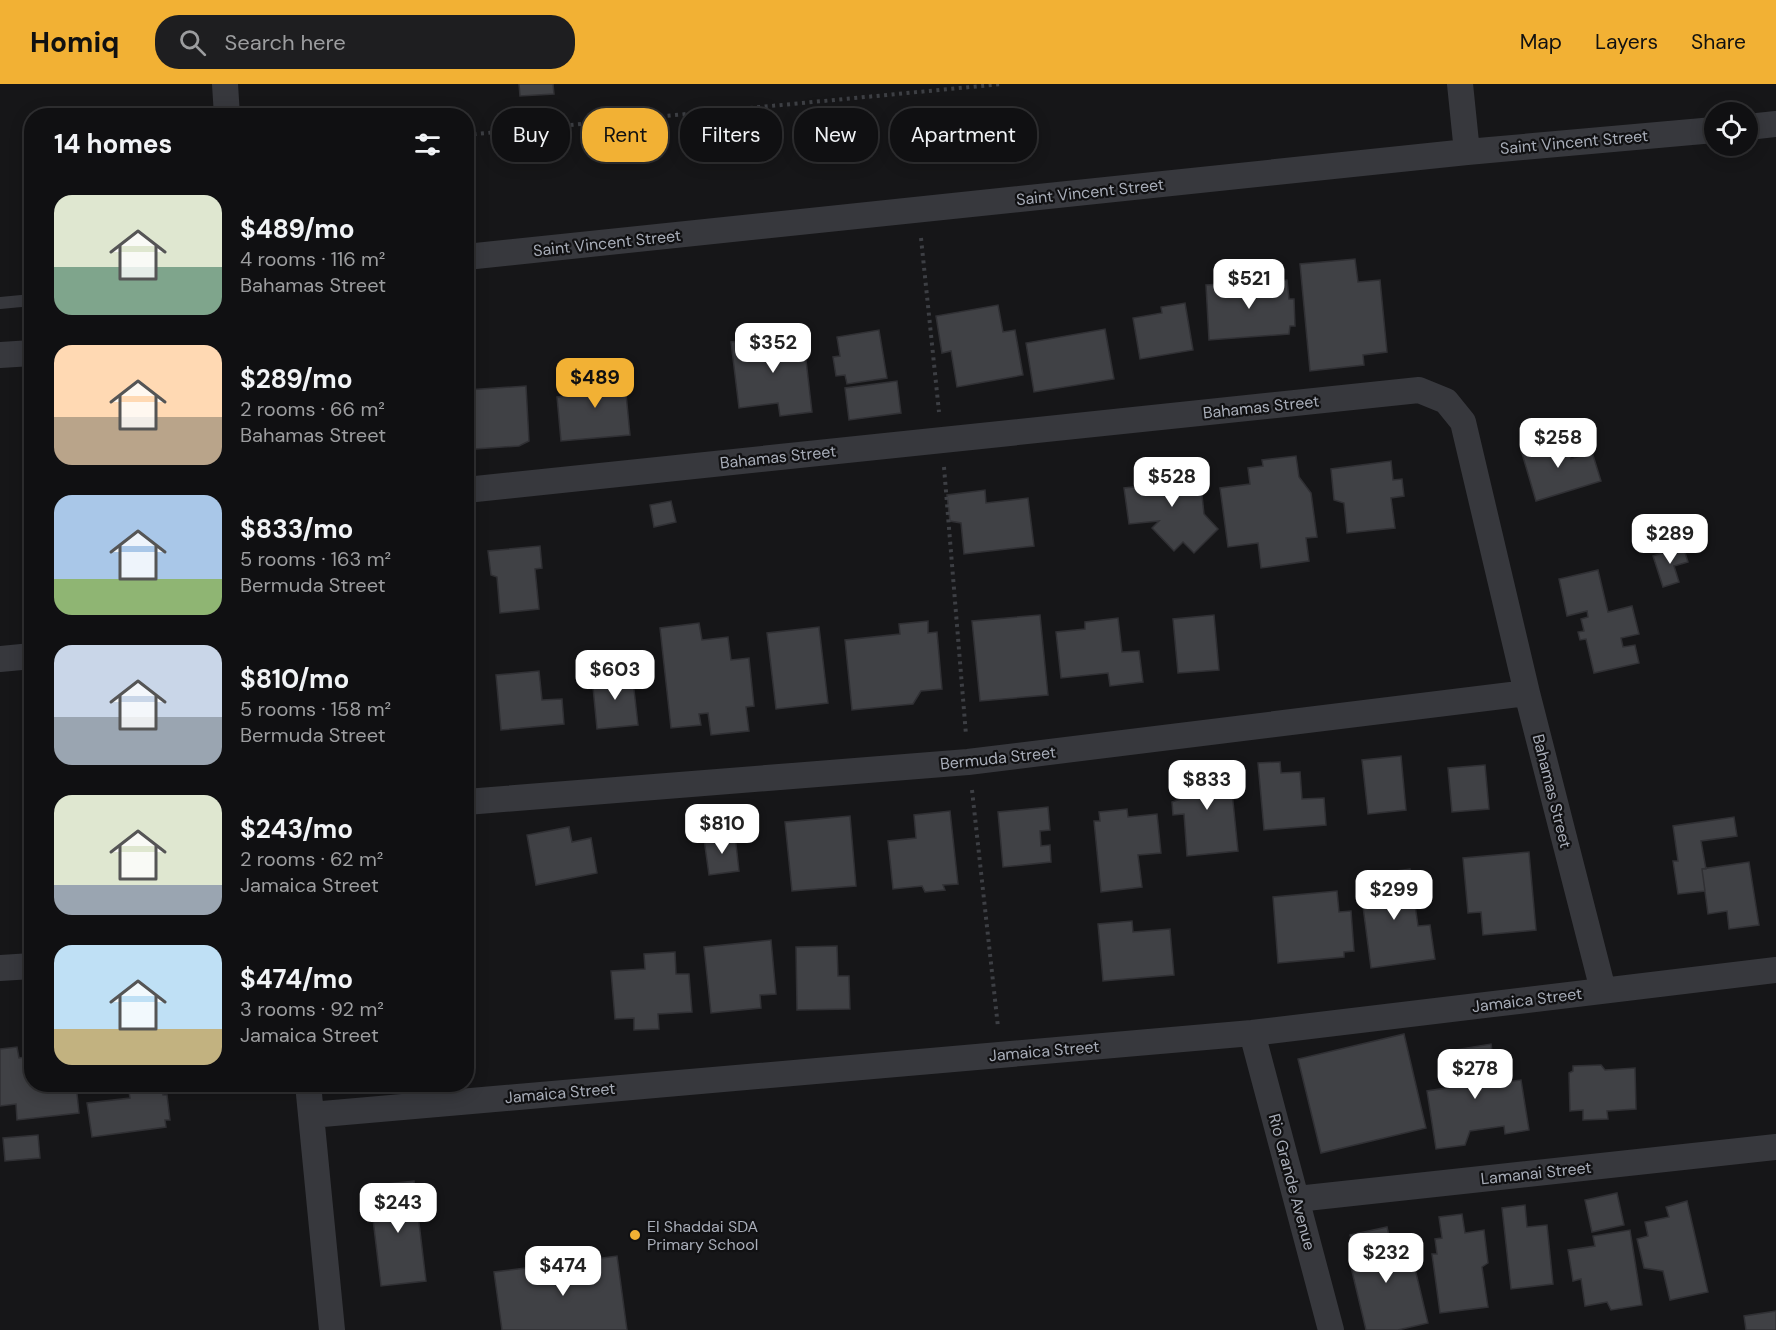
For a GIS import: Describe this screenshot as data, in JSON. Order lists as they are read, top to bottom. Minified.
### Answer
{"streets":{"street":["Saint Vincent Street","Bahamas Street","Bermuda Street","Jamaica Street","Lamanai Street","Rio Grande Avenue"]},"crossings":[["Bahamas Street","Bermuda Street"],["Bahamas Street","Jamaica Street"],["Jamaica Street","Rio Grande Avenue"],["Lamanai Street","Rio Grande Avenue"]],"places":["El Shaddai SDA Primary School"],"page":{"header":"Homiq","search":"Search here","nav":["Map","Layers","Share"],"chip":["Buy","Rent","Filters","New","Apartment"],"heading":"14 homes","list":[{"name":"$489/mo","note":"4 rooms · 116 m² · Bahamas Street"},{"name":"$289/mo","note":"2 rooms · 66 m² · Bahamas Street"},{"name":"$833/mo","note":"5 rooms · 163 m² · Bermuda Street"},{"name":"$810/mo","note":"5 rooms · 158 m² · Bermuda Street"},{"name":"$243/mo","note":"2 rooms · 62 m² · Jamaica Street"},{"name":"$474/mo","note":"3 rooms · 92 m² · Jamaica Street"}],"price":["$521","$352","$489","$258","$528","$289","$603","$833","$810","$299","$278","$243","$232","$474"]}}
